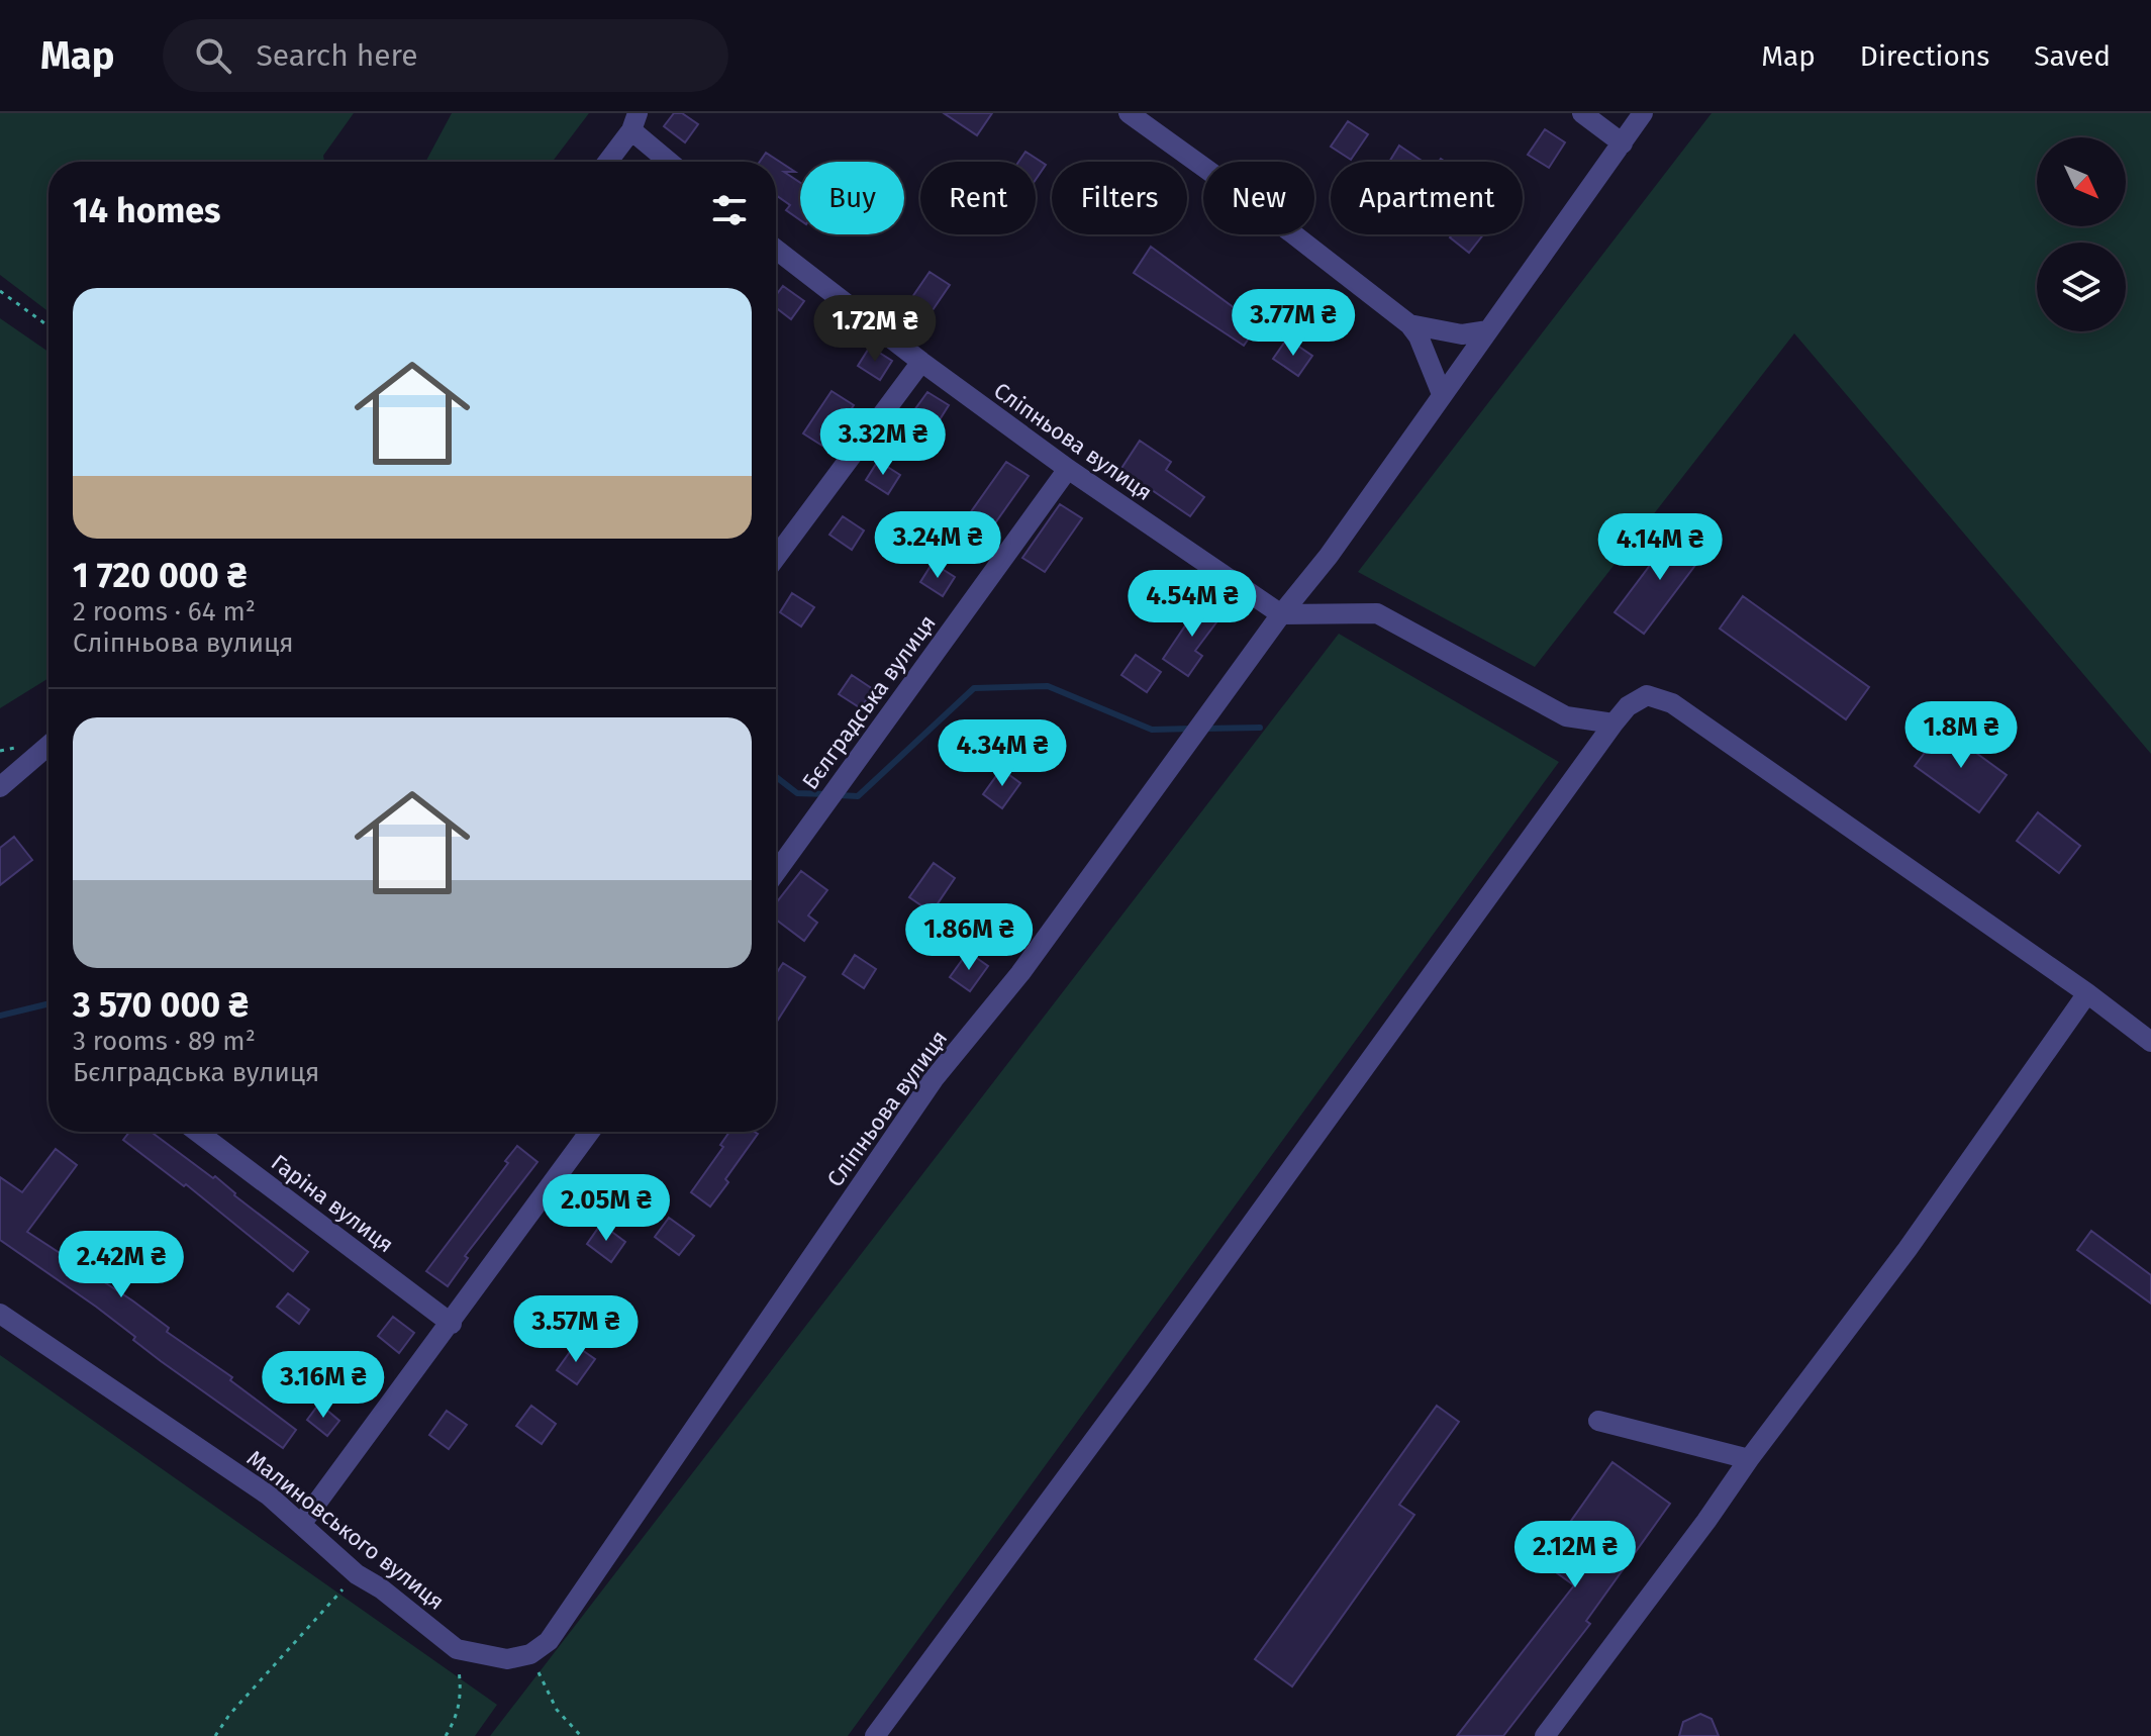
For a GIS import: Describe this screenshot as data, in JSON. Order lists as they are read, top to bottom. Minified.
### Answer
{"streets":{"street":["Сліпньова вулиця","Бєлградська вулиця","Гаріна вулиця","Малиновського вулиця"]},"crossings":[["Сліпньова вулиця","Бєлградська вулиця"],["Сліпньова вулиця","Малиновського вулиця"]],"north":"bottom right","page":{"header":"Map","search":"Search here","nav":["Map","Directions","Saved"],"chip":["Buy","Rent","Filters","New","Apartment"],"heading":"14 homes","list":[{"name":"1 720 000 ₴","note":"2 rooms · 64 m² · Сліпньова вулиця"},{"name":"3 570 000 ₴","note":"3 rooms · 89 m² · Бєлградська вулиця"}],"price":["3.77M ₴","1.72M ₴","3.32M ₴","3.24M ₴","4.14M ₴","4.54M ₴","1.8M ₴","4.34M ₴","1.86M ₴","2.05M ₴","2.42M ₴","3.57M ₴","3.16M ₴","2.12M ₴"]}}
